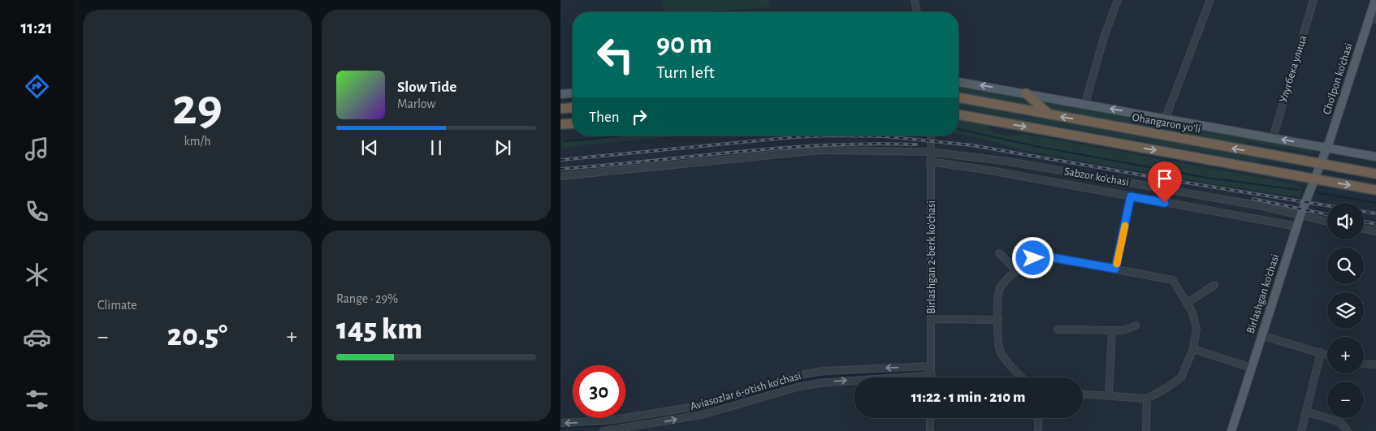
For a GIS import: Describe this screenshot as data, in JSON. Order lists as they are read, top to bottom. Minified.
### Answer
{"streets":{"highway":["Ohangaron yoʻli"],"main road":["Cho'lpon ko'chasi","Birlashgan ko'chasi"],"street":["Улугбека улица","Sabzor ko'chasi","Birlashgan 2-berk ko'chasi","Aviasozlar 6-o'tish ko'chasi"]},"crossings":[["Улугбека улица","Ohangaron yoʻli"],["Cho'lpon ko'chasi","Ohangaron yoʻli"],["Cho'lpon ko'chasi","Birlashgan ko'chasi"],["Ohangaron yoʻli","Birlashgan ko'chasi"],["Sabzor ko'chasi","Birlashgan 2-berk ko'chasi"],["Sabzor ko'chasi","Birlashgan ko'chasi"],["Birlashgan 2-berk ko'chasi","Aviasozlar 6-o'tish ko'chasi"]],"one_way":["Ohangaron yoʻli"],"page":{"tabs":"11:21","tile":[["29","km/h"],"Climate",["Range · 29%","145 km"]],"turn":["90 m","Turn left"],"song":["Slow Tide","Marlow"],"then":"Then","map_buttons":["+","−"],"heat":["−","20.5°","+"],"limit":"30","trip":"11:22 · 1 min · 210 m"}}
